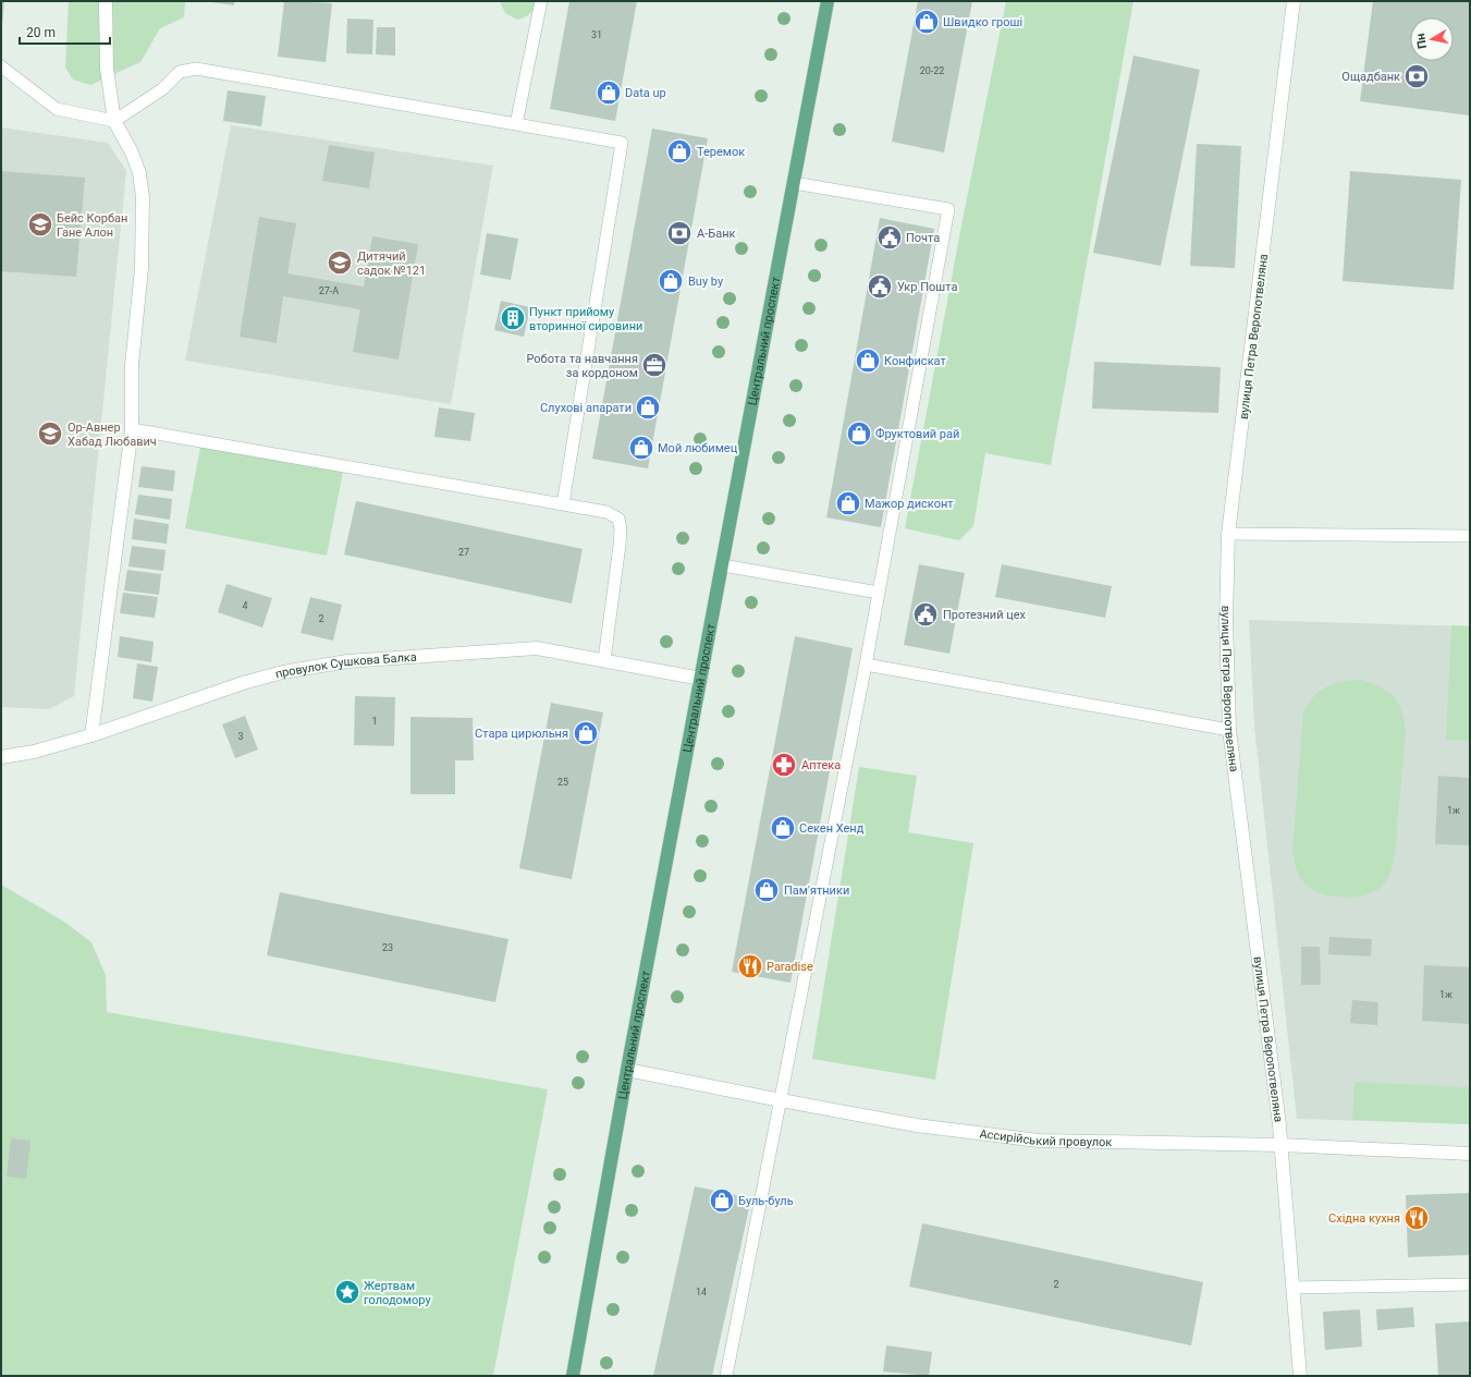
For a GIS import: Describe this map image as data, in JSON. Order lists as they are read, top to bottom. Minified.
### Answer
{"streets":{"main road":["Центральний проспект"],"street":["вулиця Петра Веропотвеляна","провулок Сушкова Балка","Ассирійський провулок"]},"crossings":[["вулиця Петра Веропотвеляна","Ассирійський провулок"],["Центральний проспект","провулок Сушкова Балка"],["Центральний проспект","Ассирійський провулок"]],"places":{"shop":["Швидко гроші","Data up","Теремок","Buy by","Конфискат","Слухові апарати","Фруктовий рай","Мой любимец","Мажор дисконт","Стара цирюльня","Секен Хенд","Пам'ятники","Буль-буль"],"bank":["Ощадбанк","А-Банк"],"school or university":["Бейс Корбан Гане Алон","Дитячий садок №121","Ор-Авнер Хабад Любавич"],"public building":["Почта","Укр Пошта","Протезний цех"],"building":["Пункт прийому вторинної сировини"],"office":["Робота та навчання за кордоном"],"pharmacy":["Аптека"],"restaurant":["Paradise","Східна кухня"],"place":["Жертвам голодомору"]},"house_numbers":["31","20-22","27-А","27","4","2","1","3","25","1ж","23","1ж","2","14"],"scale_bar":"20 m","north":"left"}
